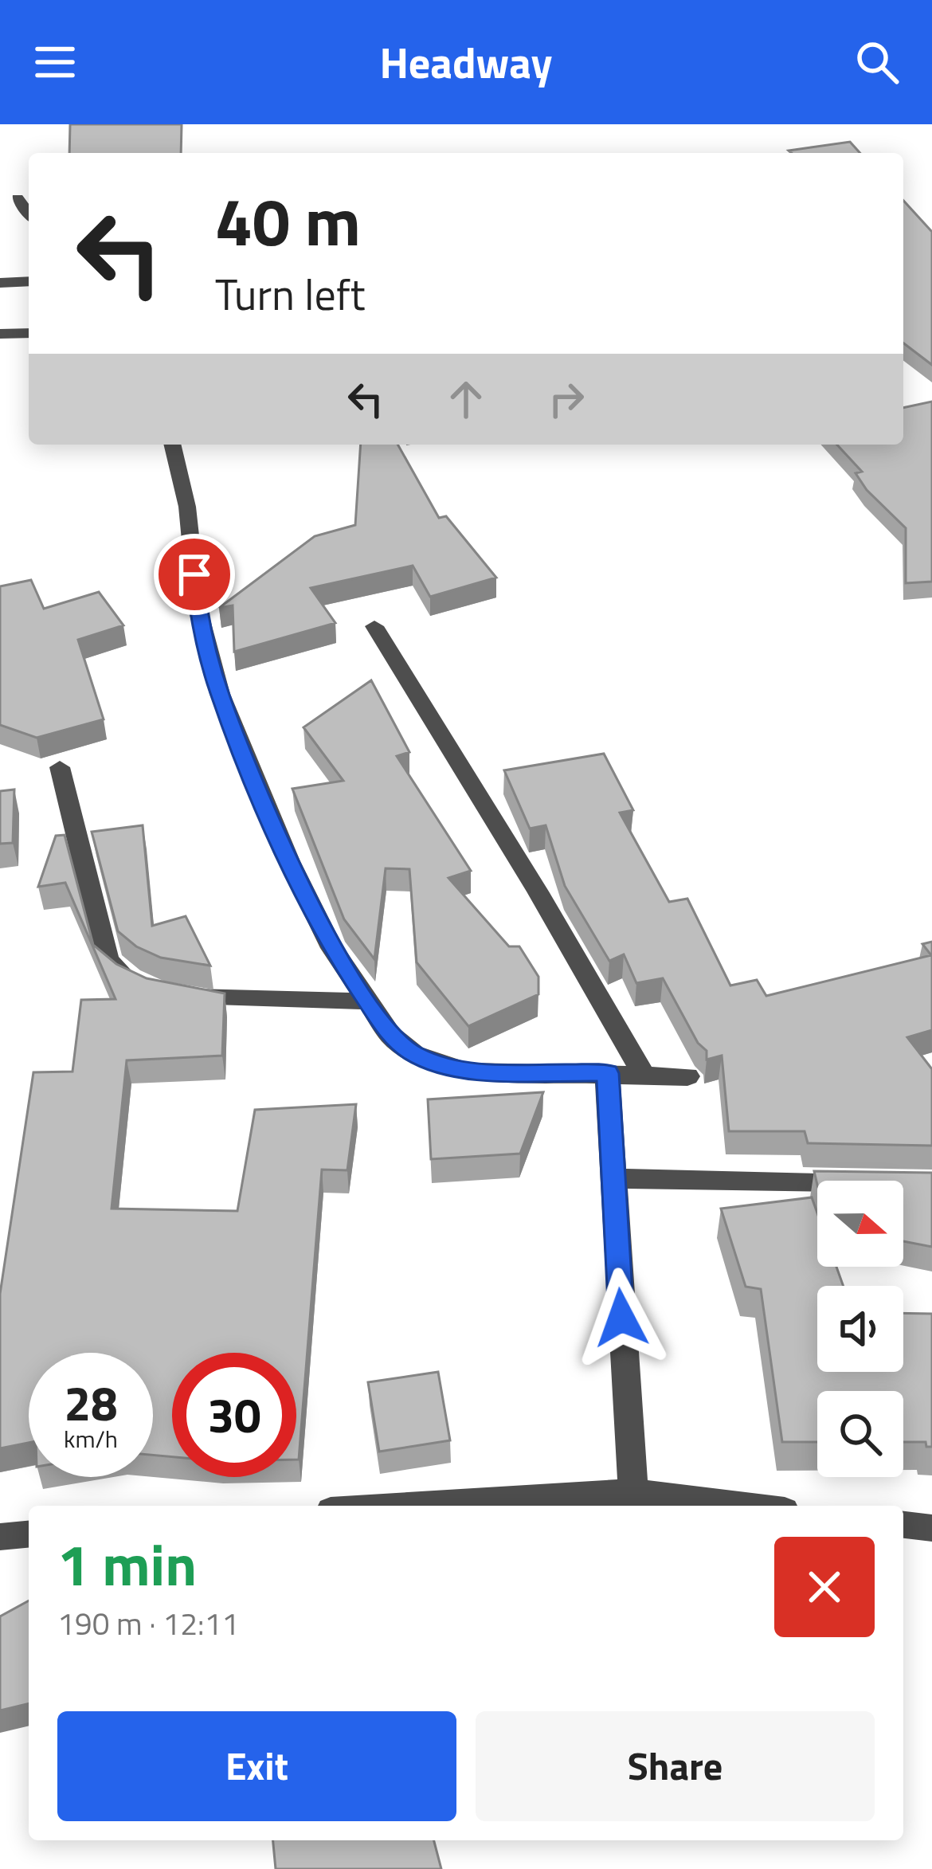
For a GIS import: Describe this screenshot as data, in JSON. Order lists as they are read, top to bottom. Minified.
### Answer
{"north":"right","page":{"header":"Headway","turn":["40 m","Turn left"],"speed":"28 km/h","limit":"30","heading":["1 min","190 m · 12:11"],"buttons":["Exit","Share"]}}
